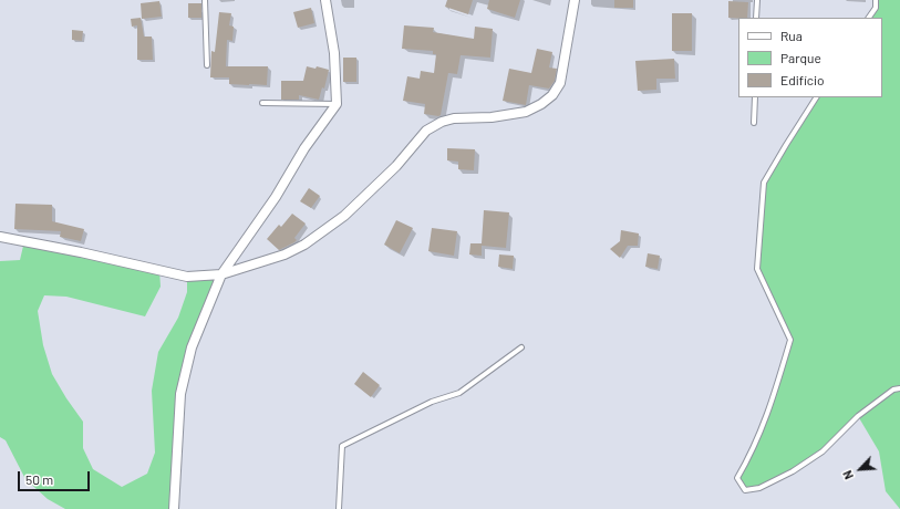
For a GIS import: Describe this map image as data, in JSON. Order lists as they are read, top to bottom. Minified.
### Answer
{"legend":["Rua","Parque","Edifício"],"scale_bar":"50 m","north":"bottom left"}
